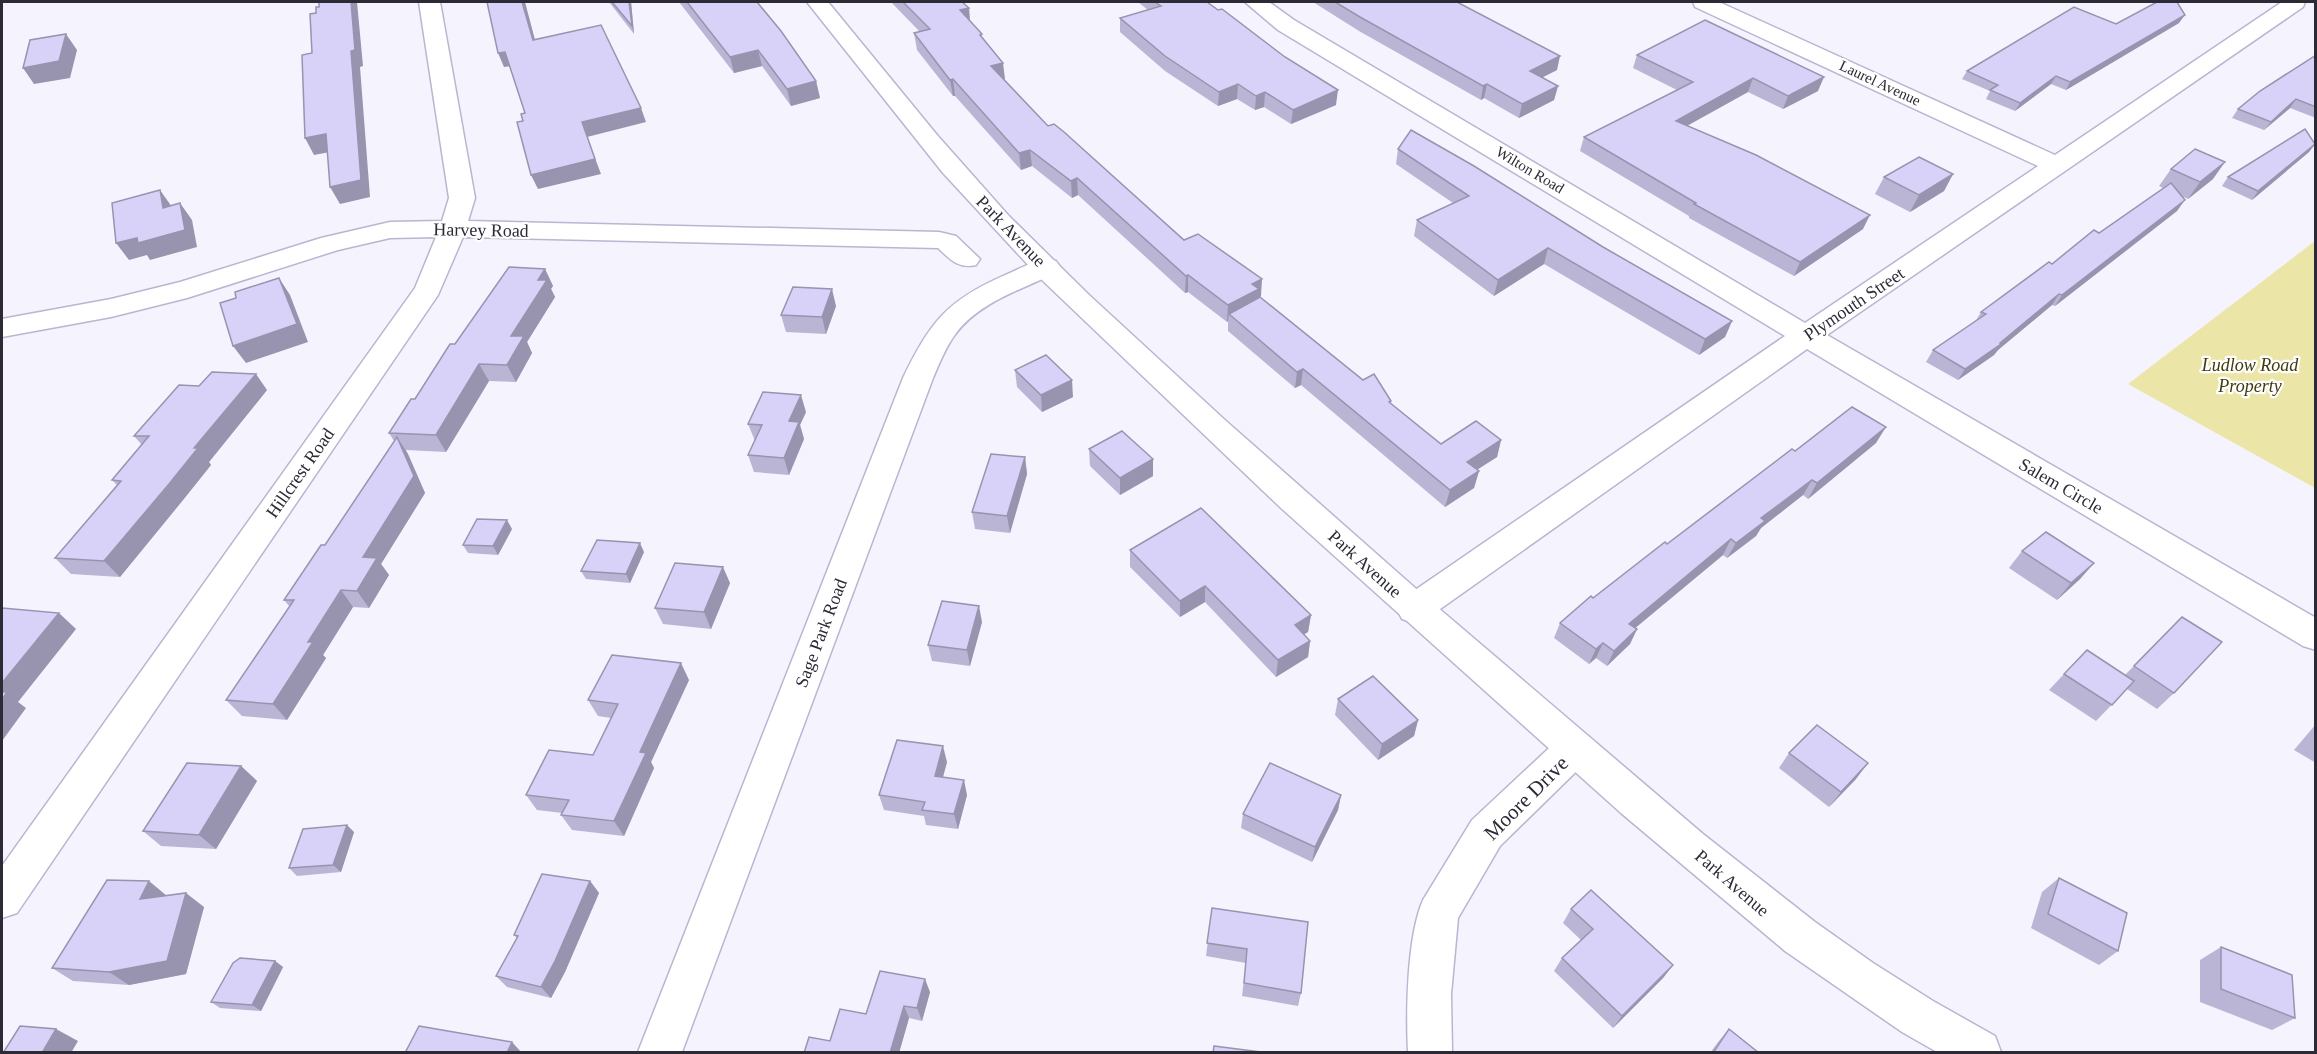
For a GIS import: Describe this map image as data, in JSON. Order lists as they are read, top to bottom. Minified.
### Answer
{"streets":{"street":["Laurel Avenue","Wilton Road","Harvey Road","Park Avenue","Plymouth Street","Hillcrest Road","Salem Circle","Sage Park Road","Moore Drive"]},"crossings":[["Laurel Avenue","Plymouth Street"],["Wilton Road","Plymouth Street"],["Wilton Road","Salem Circle"],["Harvey Road","Hillcrest Road"],["Park Avenue","Plymouth Street"],["Park Avenue","Sage Park Road"],["Park Avenue","Moore Drive"],["Plymouth Street","Salem Circle"]],"parks":["Ludlow Road Property"]}
